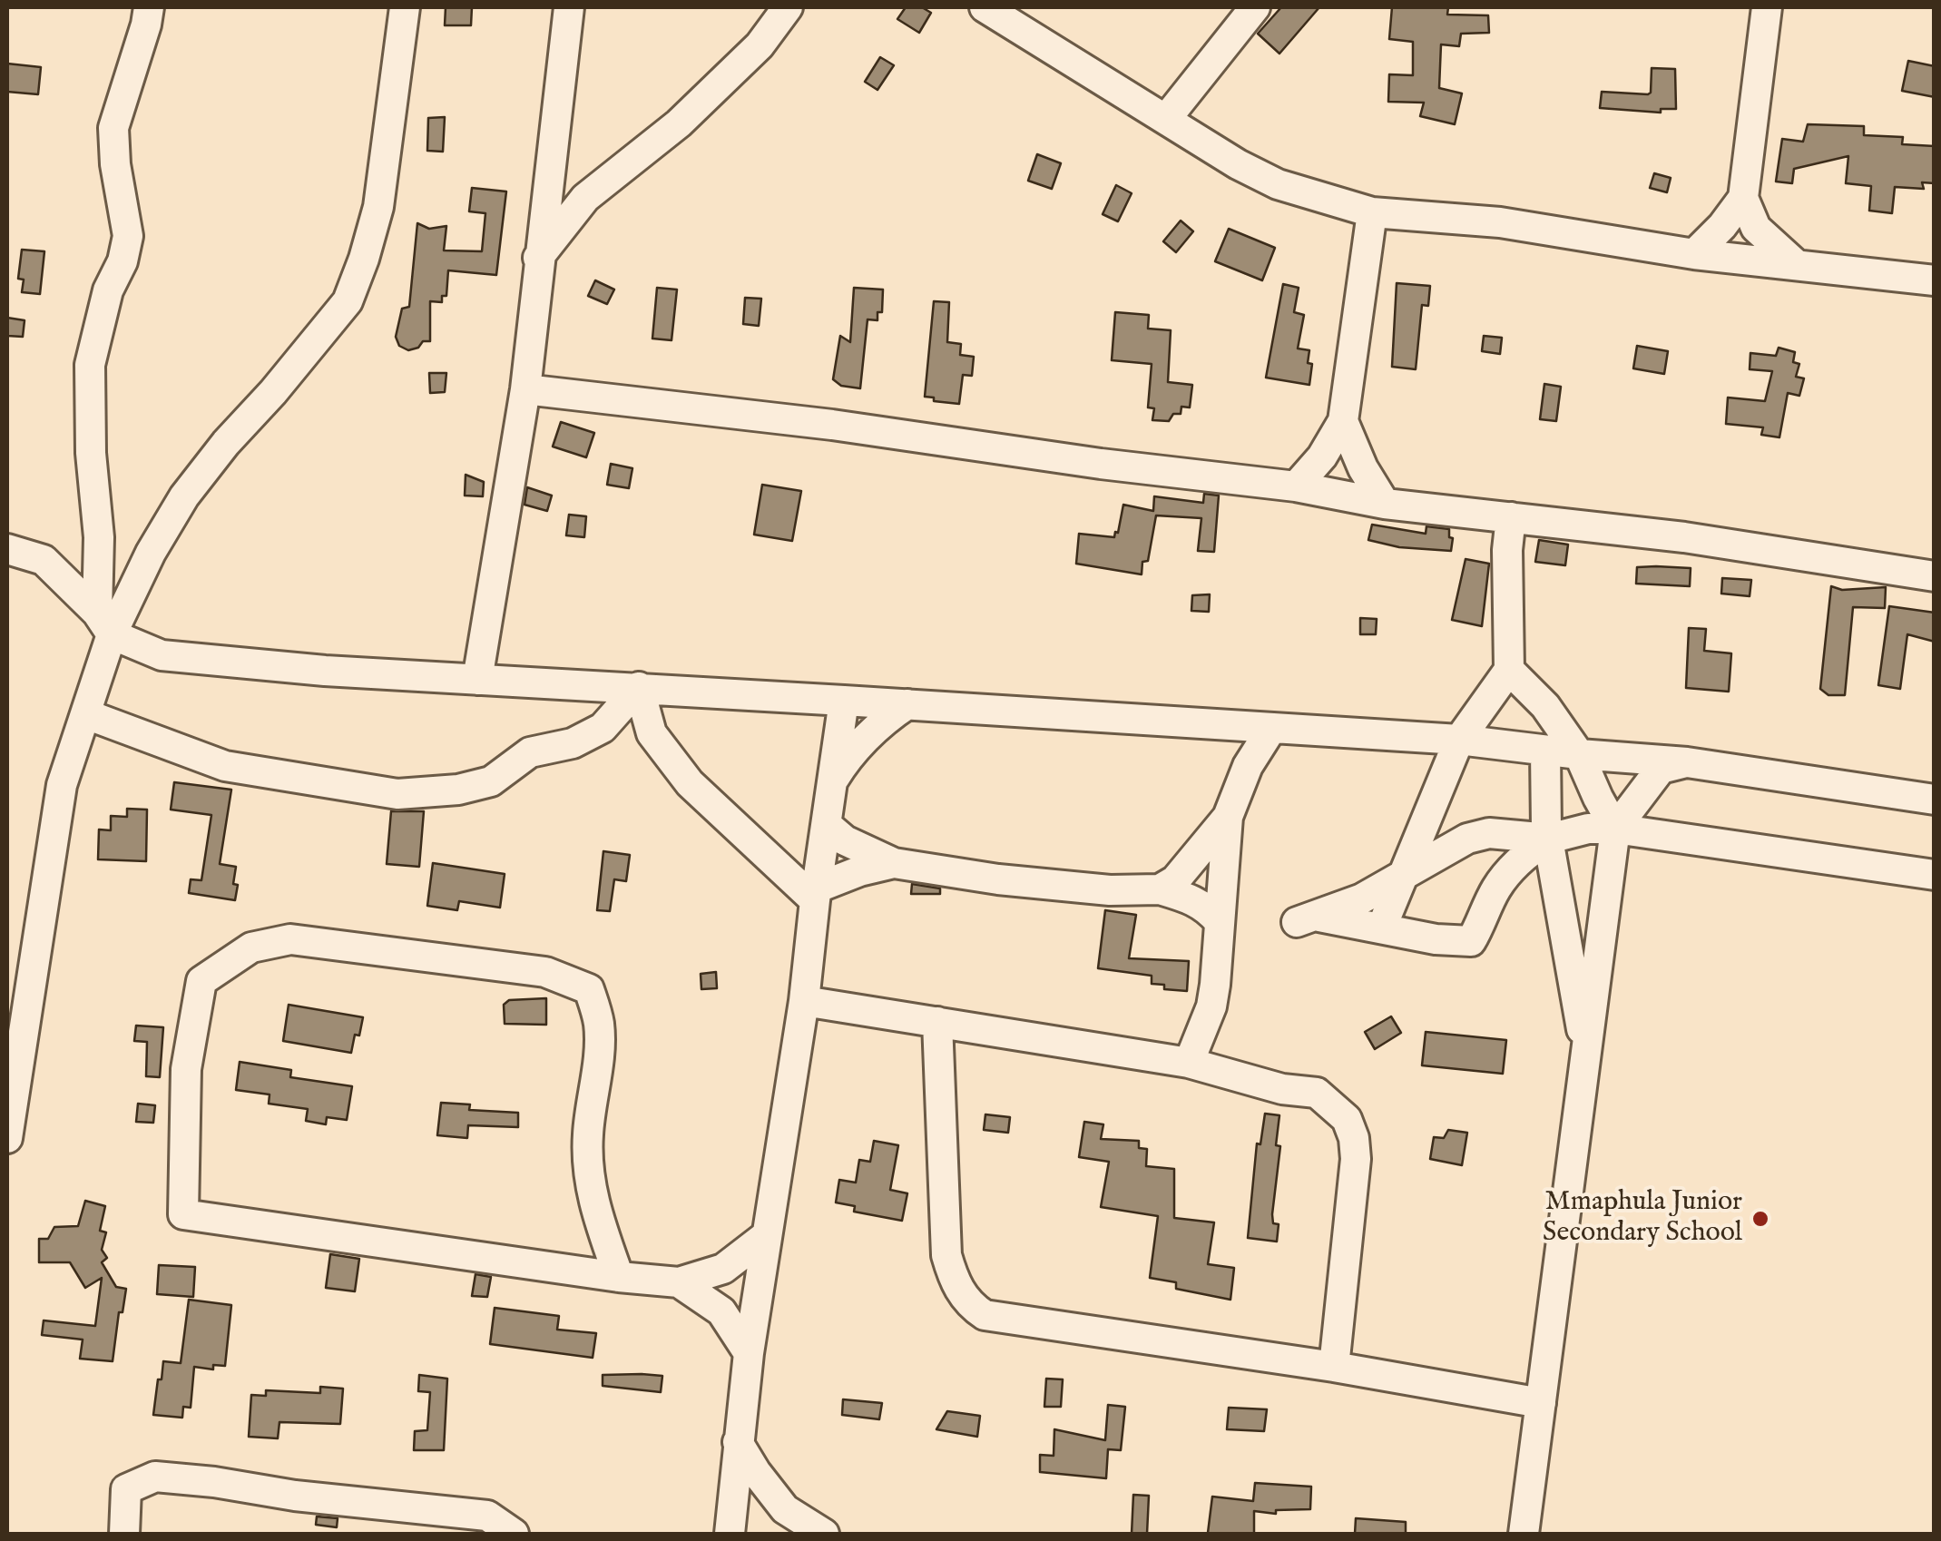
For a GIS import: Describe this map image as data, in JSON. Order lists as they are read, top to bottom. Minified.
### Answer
{"places":["Mmaphula Junior Secondary School"]}
